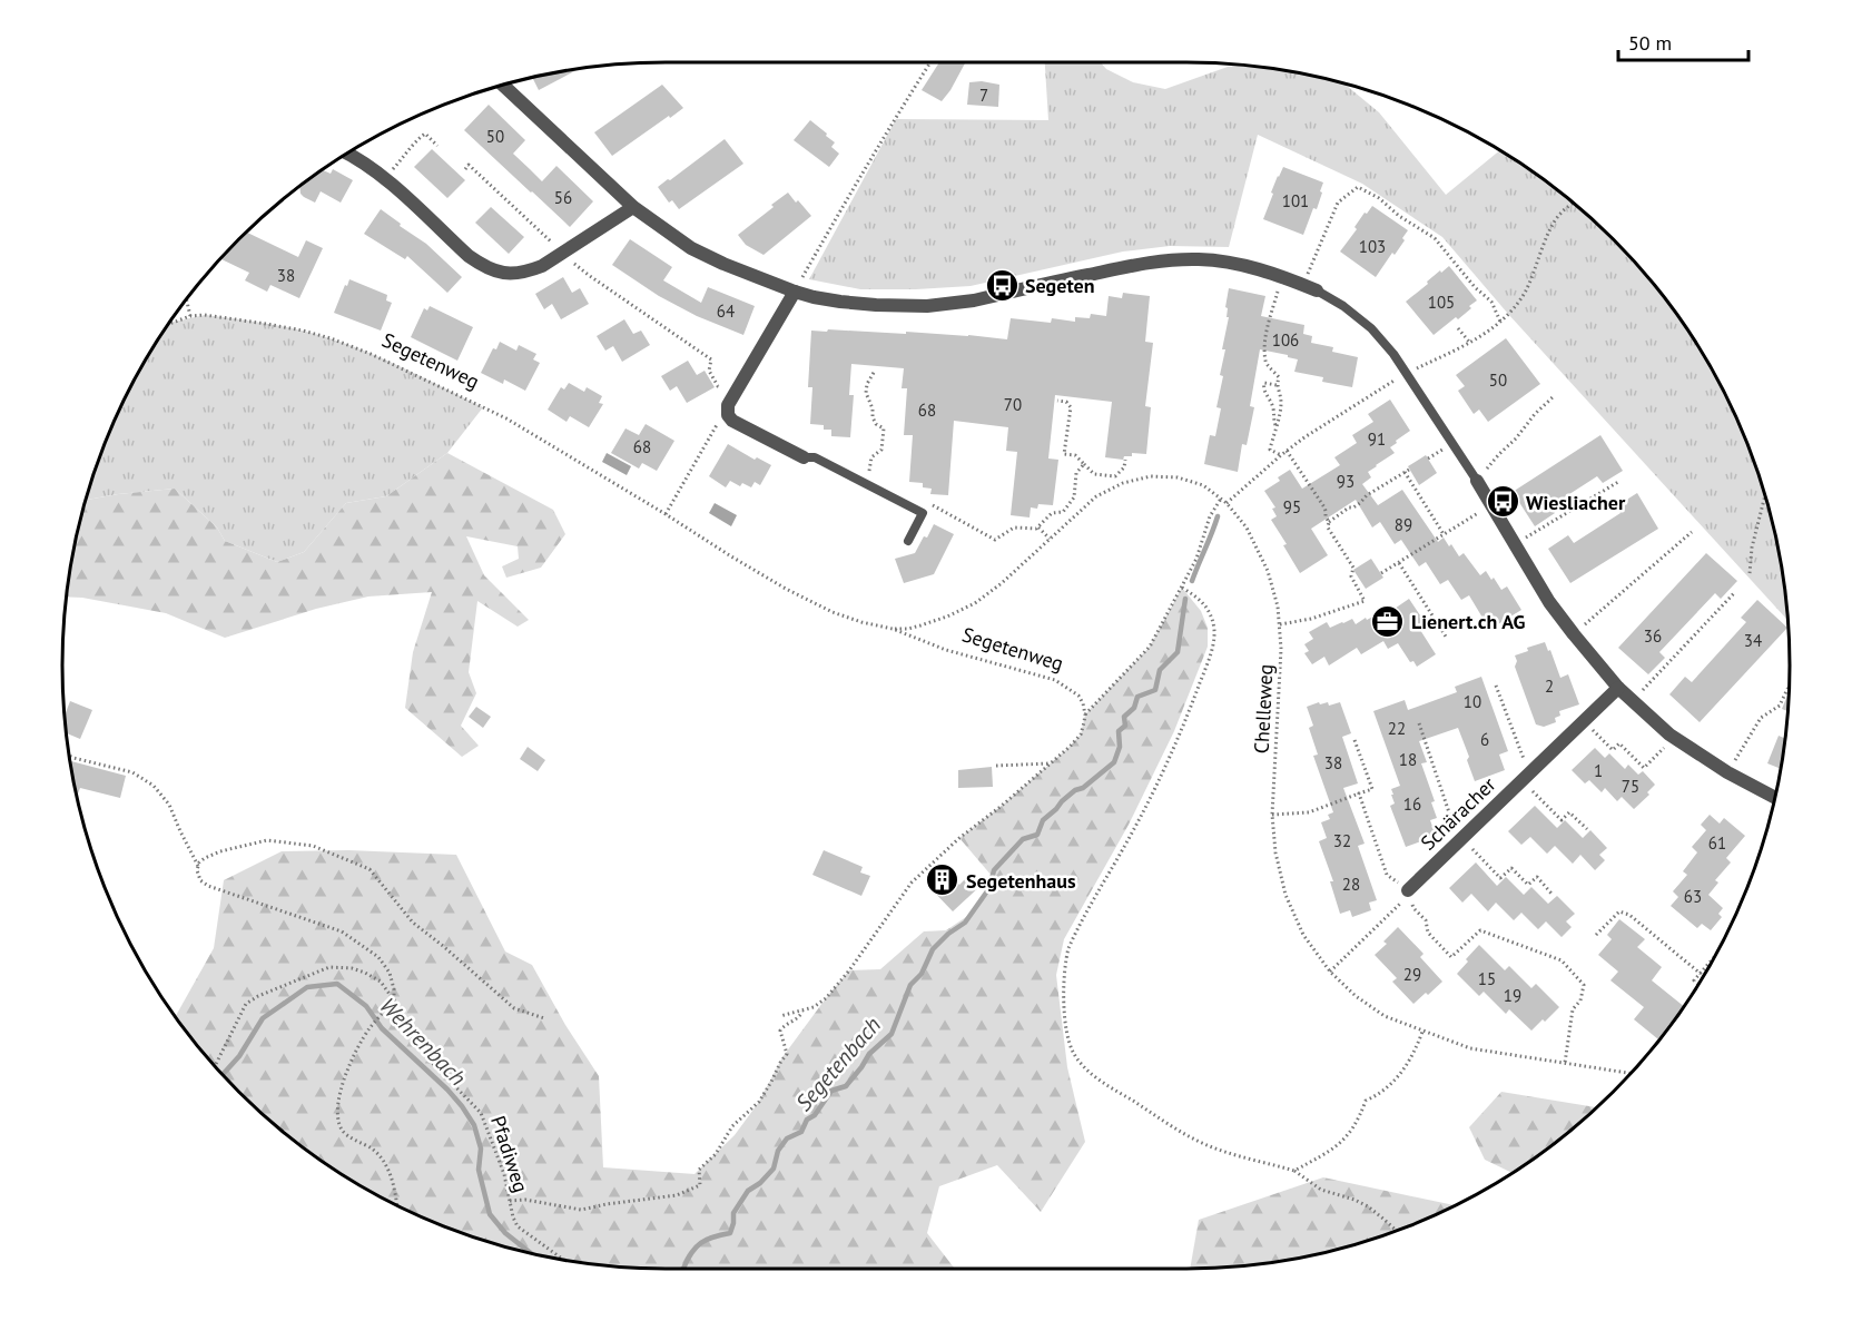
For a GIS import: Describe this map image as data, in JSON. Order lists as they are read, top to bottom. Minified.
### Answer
{"streets":{"street":["Schäracher"],"path":["Segetenweg","Chelleweg","Pfadiweg"]},"crossings":[["Segetenweg","Chelleweg"]],"water":["Wehrenbach","Segetenbach"],"places":{"bus stop":["Segeten","Wiesliacher"],"office":["Lienert.ch AG"],"building":["Segetenhaus"]},"house_numbers":["7","50","56","101","103","38","105","64","106","50","70","68","91","68","93","95","89","36","34","2","10","22","6","18","38","1","75","16","32","61","28","63","29","15","19"],"scale_bar":"50 m"}
